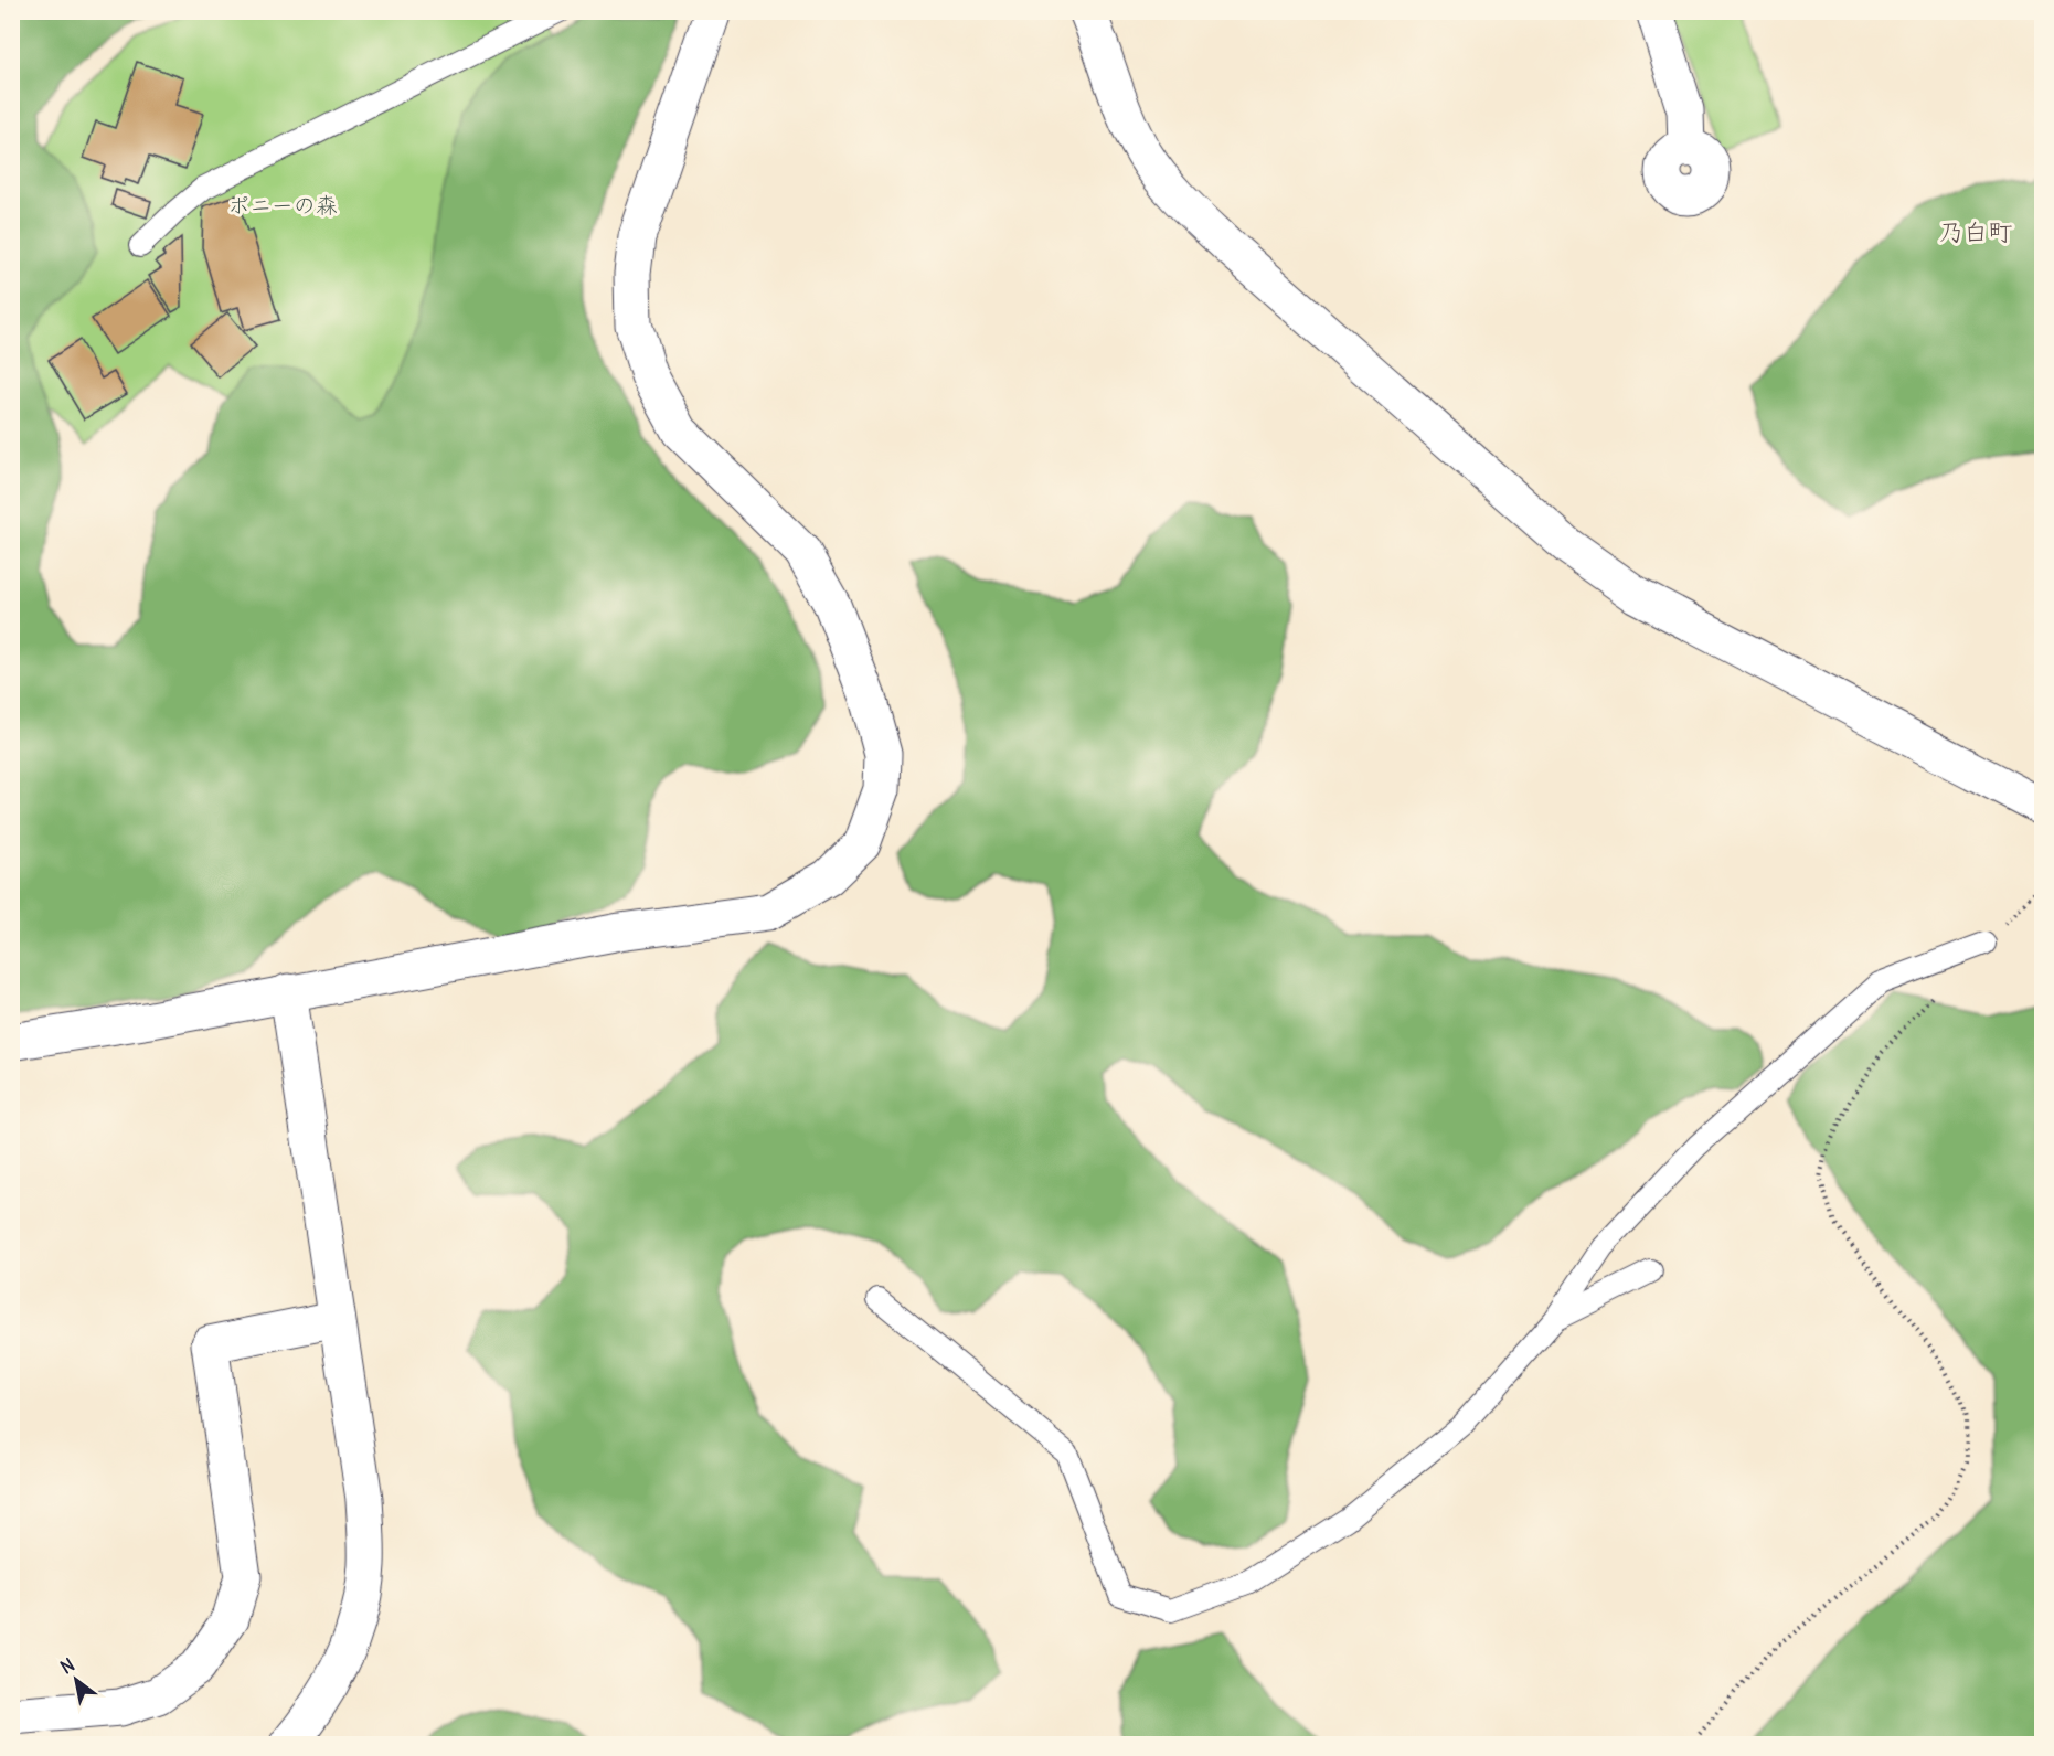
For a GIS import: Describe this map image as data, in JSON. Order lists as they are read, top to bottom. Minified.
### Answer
{"districts":["乃白町"],"parks":["ポニーの森"],"north":"top left"}
